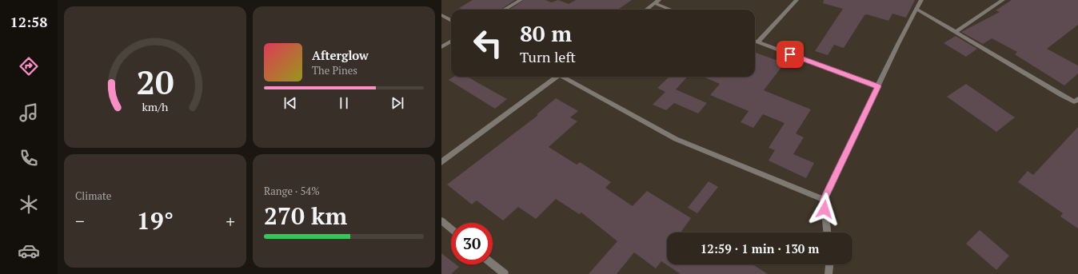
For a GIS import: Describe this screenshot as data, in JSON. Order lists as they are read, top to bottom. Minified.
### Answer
{"page":{"tabs":"12:58","turn":["80 m","Turn left"],"song":["Afterglow","The Pines"],"tile":["Climate",["Range · 54%","270 km"]],"heat":["−","19°","+"],"limit":"30","trip":"12:59 · 1 min · 130 m","gauge":["20","km/h"]}}
